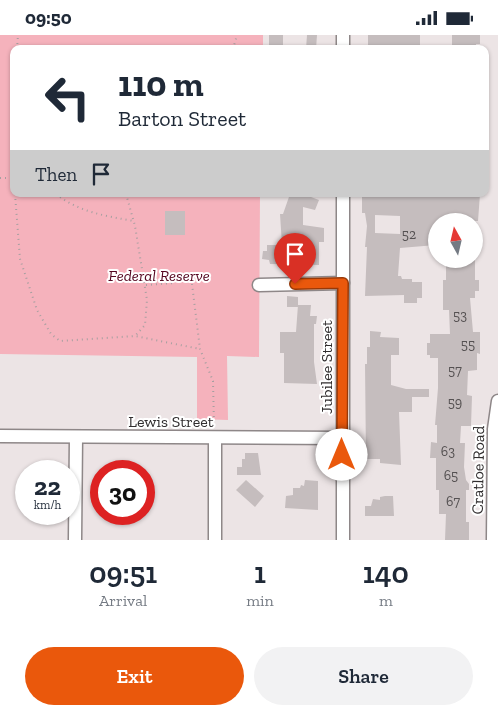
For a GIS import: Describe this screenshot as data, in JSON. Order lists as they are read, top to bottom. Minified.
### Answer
{"streets":{"street":["Jubilee Street","Lewis Street","Cratloe Road"]},"crossings":[["Jubilee Street","Lewis Street"]],"parks":["Federal Reserve"],"house_numbers":["52","53","55","57","59","63","65","67"],"north":"top","page":{"status":"09:50","turn":["110 m","Barton Street"],"then":"Then","speed":"22 km/h","limit":"30","eta":["09:51","Arrival","1","min","140","m"],"buttons":["Exit","Share"]}}
